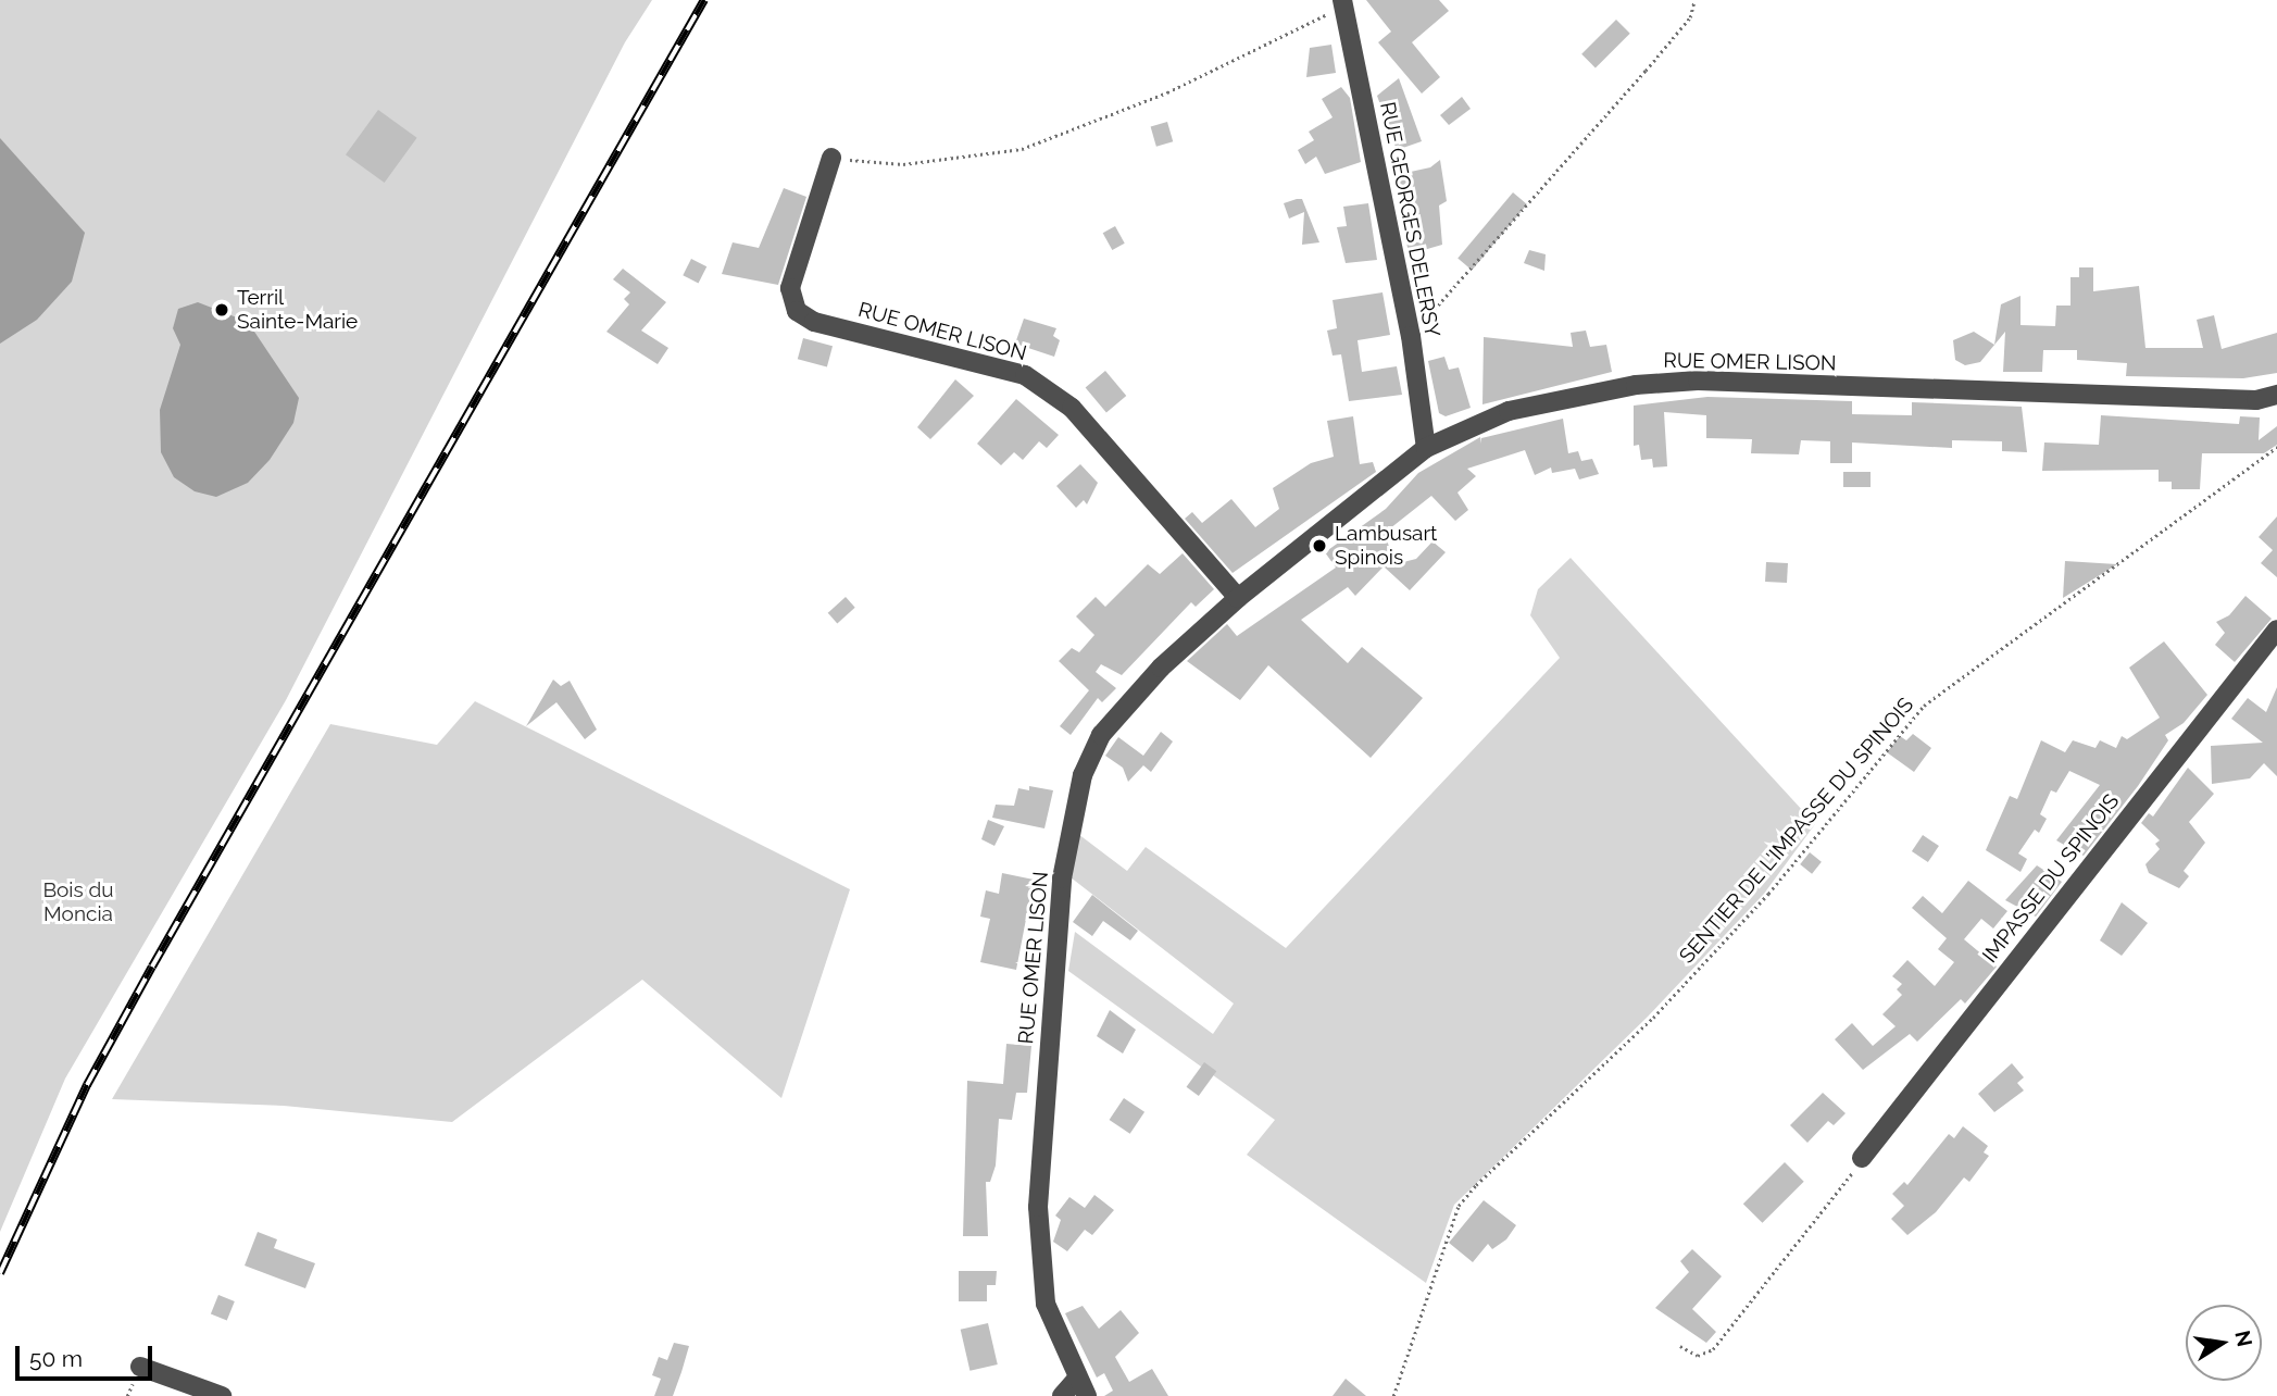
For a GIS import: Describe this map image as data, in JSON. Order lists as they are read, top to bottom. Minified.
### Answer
{"streets":{"street":["RUE GEORGES DELERSY","RUE OMER LISON","IMPASSE DU SPINOIS"],"path":["SENTIER DE L'IMPASSE DU SPINOIS"]},"crossings":[["RUE GEORGES DELERSY","RUE OMER LISON"]],"parks":["Bois du Moncia"],"places":["Terril Sainte-Marie","Lambusart Spinois"],"scale_bar":"50 m","north":"right"}
